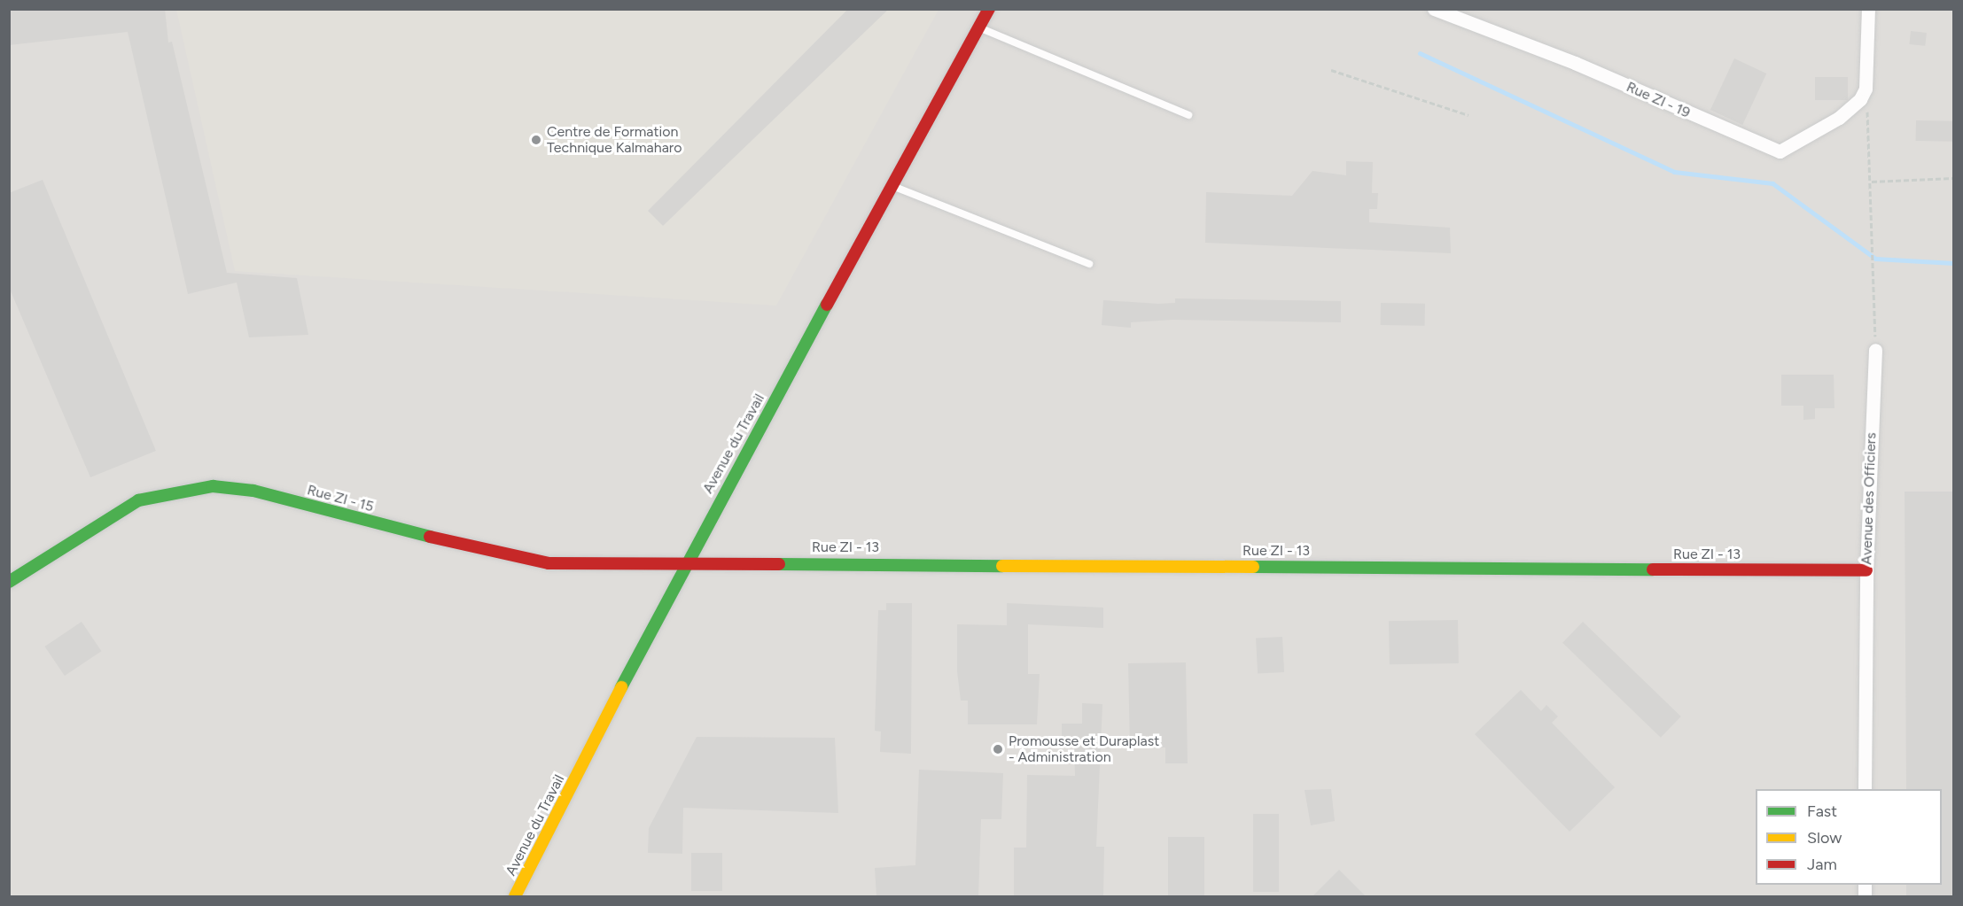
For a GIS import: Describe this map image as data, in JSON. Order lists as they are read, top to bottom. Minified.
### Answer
{"streets":{"street":["Rue ZI - 19","Avenue du Travail","Rue ZI - 15","Avenue des Officiers","Rue ZI - 13"]},"crossings":[["Avenue du Travail","Rue ZI - 15"],["Avenue du Travail","Rue ZI - 13"],["Rue ZI - 15","Rue ZI - 13"],["Avenue des Officiers","Rue ZI - 13"]],"places":["Centre de Formation Technique Kalmaharo","Promousse et Duraplast - Administration"],"legend":["Fast","Slow","Jam"]}
